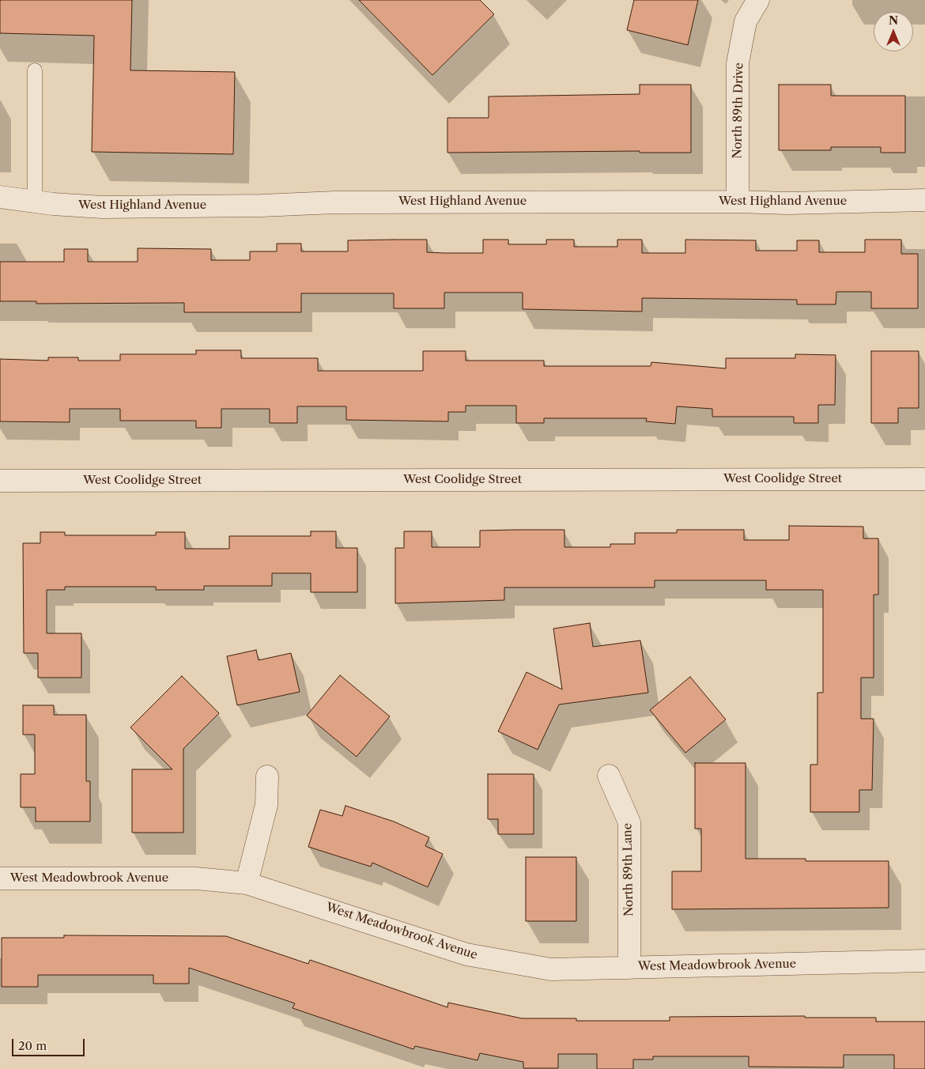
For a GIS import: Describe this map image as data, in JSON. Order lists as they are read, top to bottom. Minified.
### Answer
{"streets":{"street":["North 89th Drive","West Highland Avenue","West Coolidge Street","North 89th Lane","West Meadowbrook Avenue"]},"crossings":[["North 89th Drive","West Highland Avenue"],["North 89th Lane","West Meadowbrook Avenue"]],"scale_bar":"20 m","north":"top"}
